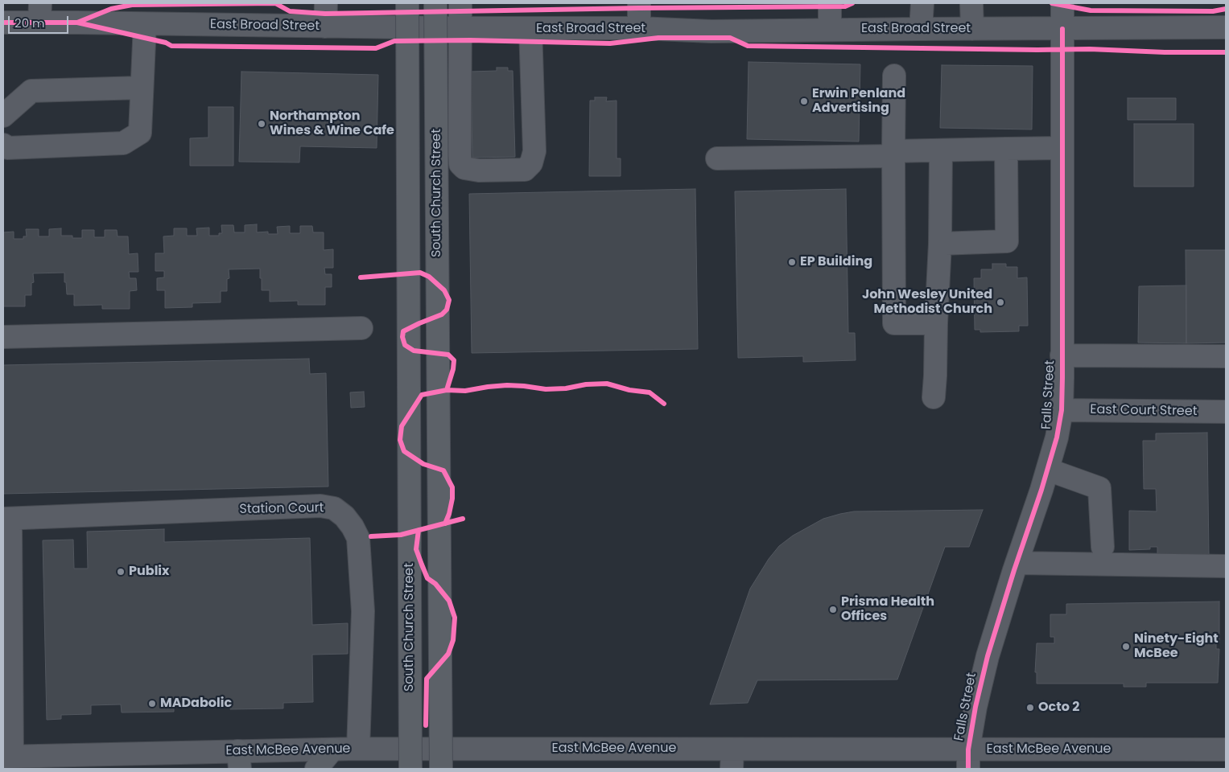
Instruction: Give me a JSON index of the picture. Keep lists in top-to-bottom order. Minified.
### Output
{"streets":{"main road":["South Church Street"],"street":["East Broad Street","Falls Street","East Court Street","Station Court","East McBee Avenue"]},"crossings":[["East Broad Street","Falls Street"],["Falls Street","East Court Street"],["Falls Street","East McBee Avenue"],["Station Court","East McBee Avenue"]],"places":["Erwin Penland Advertising","Northampton Wines & Wine Cafe","EP Building","John Wesley United Methodist Church","Publix","Prisma Health Offices","Ninety-Eight McBee","MADabolic","Octo 2"],"scale_bar":"20 m"}
